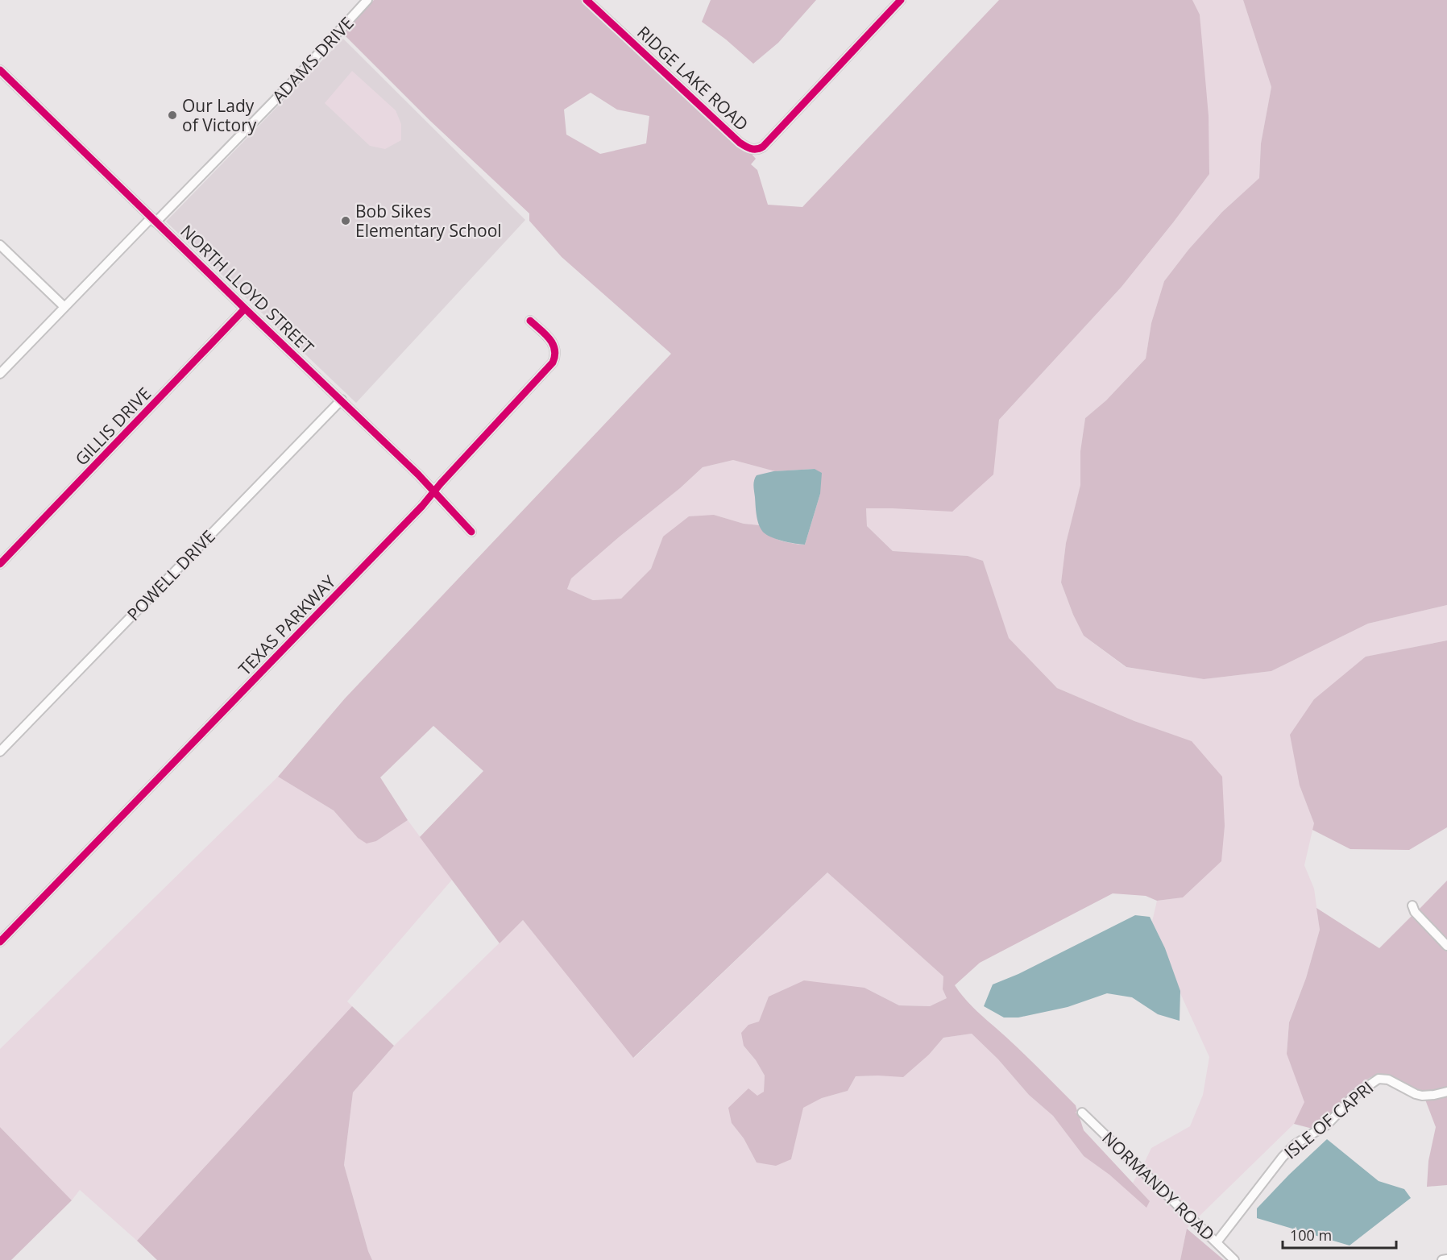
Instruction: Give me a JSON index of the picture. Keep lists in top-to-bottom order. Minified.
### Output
{"streets":{"street":["ADAMS DRIVE","RIDGE LAKE ROAD","NORTH LLOYD STREET","GILLIS DRIVE","POWELL DRIVE","TEXAS PARKWAY","ISLE OF CAPRI","NORMANDY ROAD"]},"crossings":[["ADAMS DRIVE","NORTH LLOYD STREET"],["NORTH LLOYD STREET","GILLIS DRIVE"],["NORTH LLOYD STREET","POWELL DRIVE"],["NORTH LLOYD STREET","TEXAS PARKWAY"],["ISLE OF CAPRI","NORMANDY ROAD"]],"places":["Our Lady of Victory","Bob Sikes Elementary School"],"scale_bar":"100 m"}
